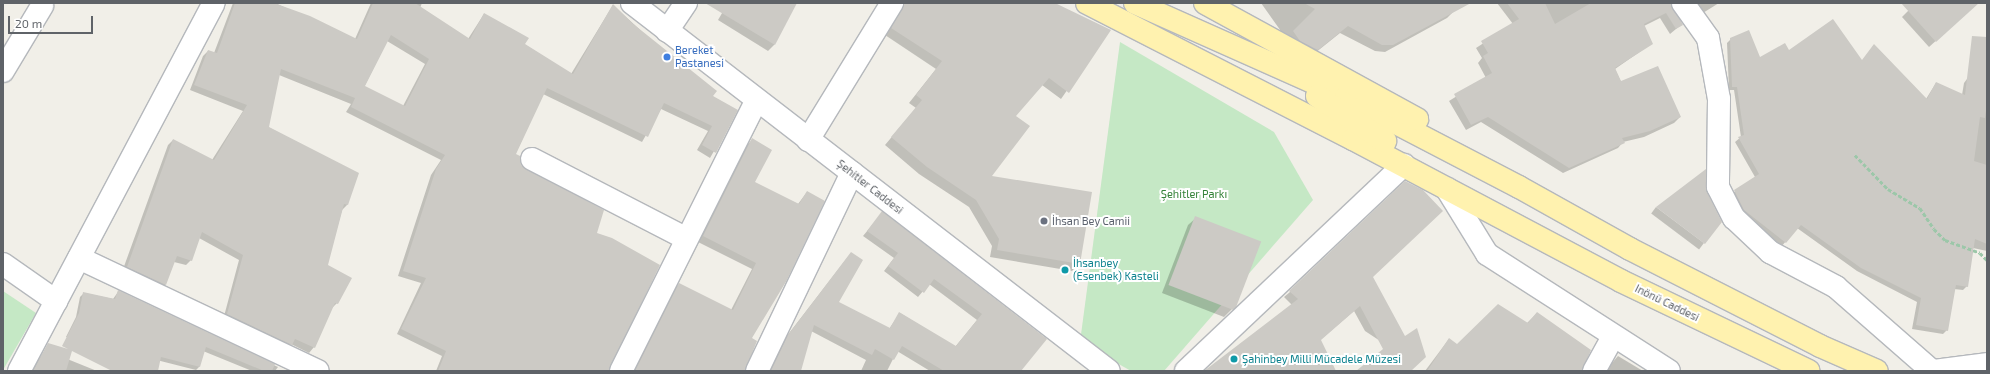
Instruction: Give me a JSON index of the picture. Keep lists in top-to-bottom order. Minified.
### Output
{"streets":{"main road":["Inönü Caddesi"],"street":["Şehitler Caddesi"]},"parks":["Şehitler Parkı"],"places":["Bereket Pastanesi","İhsan Bey Camii","İhsanbey (Esenbek) Kasteli","Şahinbey Milli Mücadele Müzesi"],"scale_bar":"20 m"}
